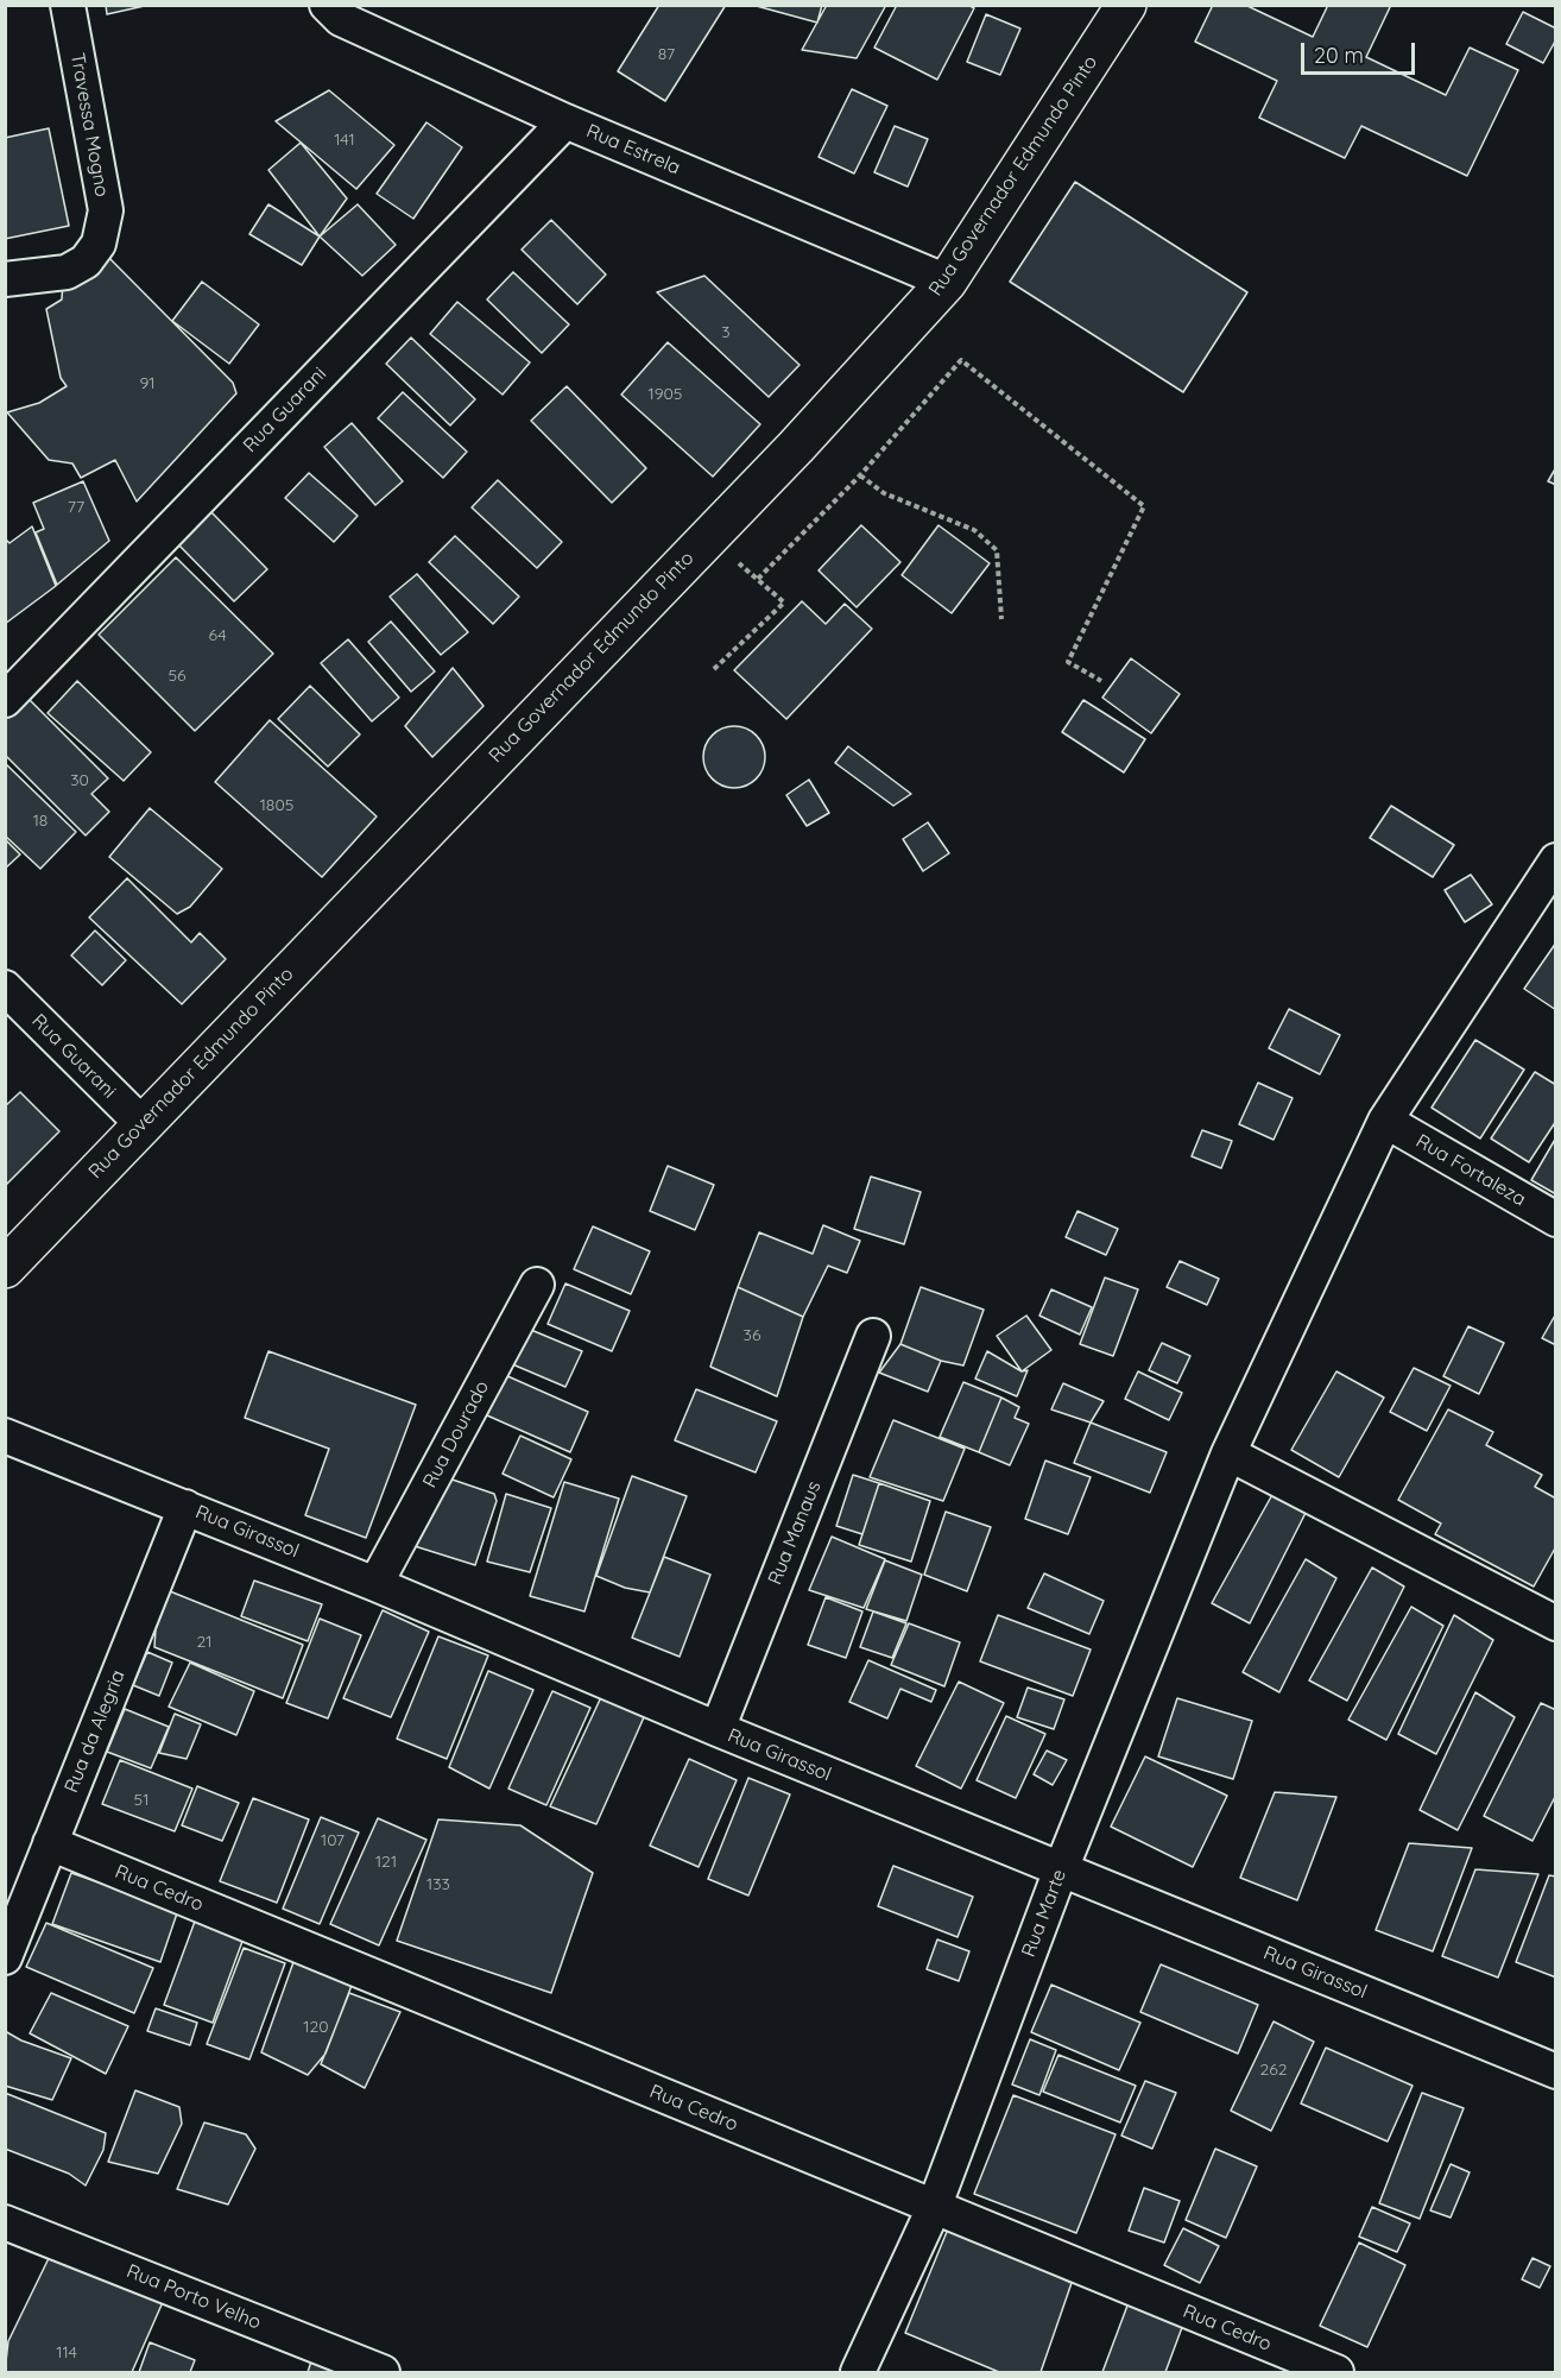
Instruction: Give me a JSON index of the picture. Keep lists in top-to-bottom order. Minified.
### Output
{"streets":{"street":["Travessa Mogno","Rua Estrela","Rua Governador Edmundo Pinto","Rua Guarani","Rua Fortaleza","Rua Dourado","Rua Girassol","Rua Manaus","Rua da Alegria","Rua Cedro","Rua Marte","Rua Porto Velho"]},"crossings":[["Rua Estrela","Rua Governador Edmundo Pinto"],["Rua Estrela","Rua Guarani"],["Rua Governador Edmundo Pinto","Rua Guarani"],["Rua Fortaleza","Rua Marte"],["Rua Dourado","Rua Girassol"],["Rua Girassol","Rua Manaus"],["Rua Girassol","Rua da Alegria"],["Rua Girassol","Rua Marte"],["Rua da Alegria","Rua Cedro"],["Rua Cedro","Rua Marte"]],"house_numbers":["87","141","3","91","1905","77","64","56","30","1805","18","36","21","51","107","121","133","120","262","114"],"scale_bar":"20 m"}
